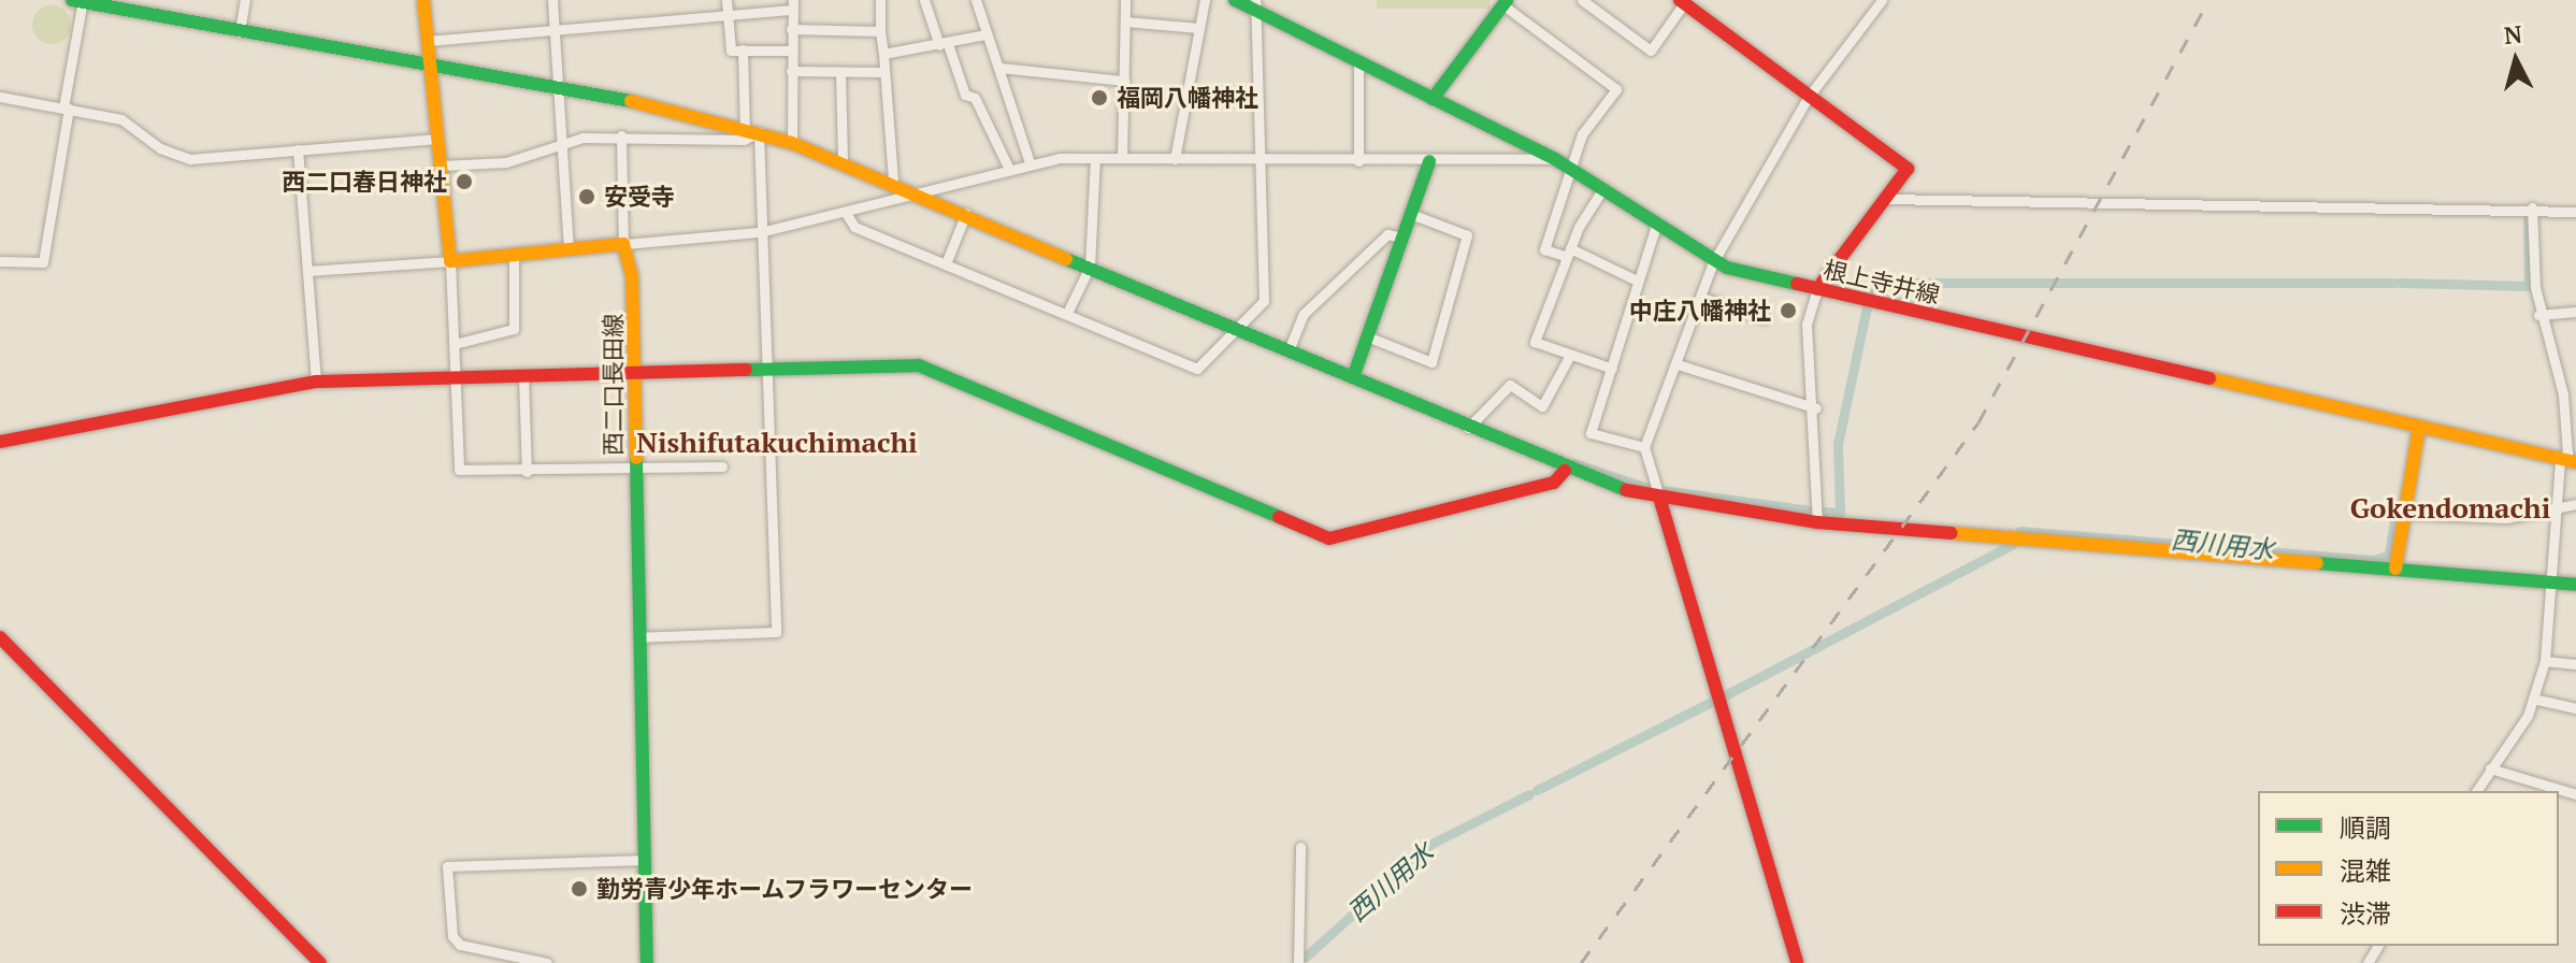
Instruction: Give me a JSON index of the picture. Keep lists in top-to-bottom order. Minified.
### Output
{"streets":{"street":["根上寺井線","西二口長田線"]},"districts":["Nishifutakuchimachi","Gokendomachi"],"water":["西川用水"],"places":["福岡八幡神社","西二口春日神社","安受寺","中庄八幡神社","勤労青少年ホームフラワーセンター"],"legend":["順調","混雑","渋滞"],"north":"top"}
